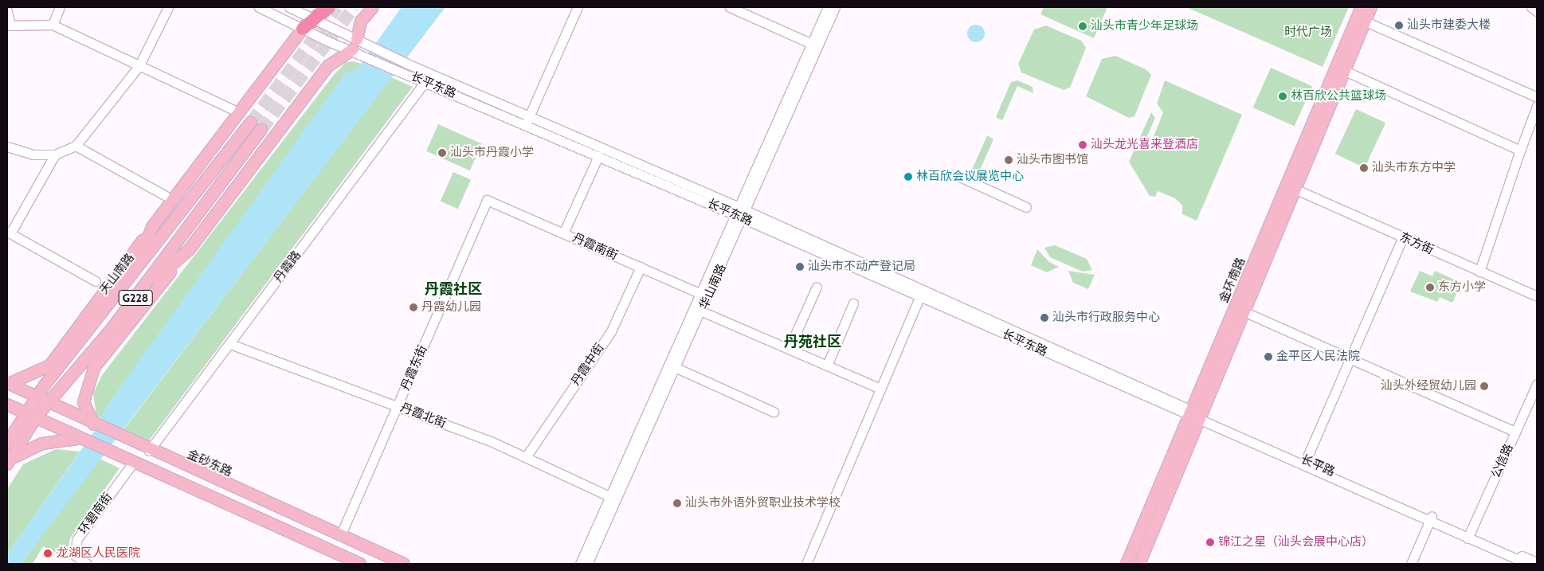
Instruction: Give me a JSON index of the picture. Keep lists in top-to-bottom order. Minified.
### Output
{"streets":{"main road":["天山南路","金环南路","G228","金砂东路"],"street":["长平东路","东方街","丹霞南街","丹霞路","华山南路","丹霞中街","丹霞东街","丹霞北街","公信路","长平路","环碧南街"]},"crossings":[["长平东路","丹霞路"],["长平东路","金环南路"],["长平东路","华山南路"],["长平东路","长平路"],["东方街","金环南路"],["丹霞南街","华山南路"],["丹霞南街","丹霞中街"],["丹霞南街","丹霞东街"],["丹霞路","丹霞北街"],["丹霞路","金砂东路"],["天山南路","金砂东路"],["金环南路","长平路"],["华山南路","丹霞北街"],["G228","金砂东路"],["丹霞中街","丹霞北街"],["丹霞东街","丹霞北街"],["丹霞东街","金砂东路"],["公信路","长平路"]],"districts":["丹霞社区","丹苑社区"],"parks":["时代广场"],"places":["汕头市建委大楼","汕头市青少年足球场","林百欣公共篮球场","汕头龙光喜来登酒店","汕头市丹霞小学","汕头市图书馆","汕头市东方中学","林百欣会议展览中心","汕头市不动产登记局","东方小学","丹霞幼儿园","汕头市行政服务中心","金平区人民法院","汕头外经贸幼儿园","汕头市外语外贸职业技术学校","锦江之星（汕头会展中心店）","龙湖区人民医院"]}
